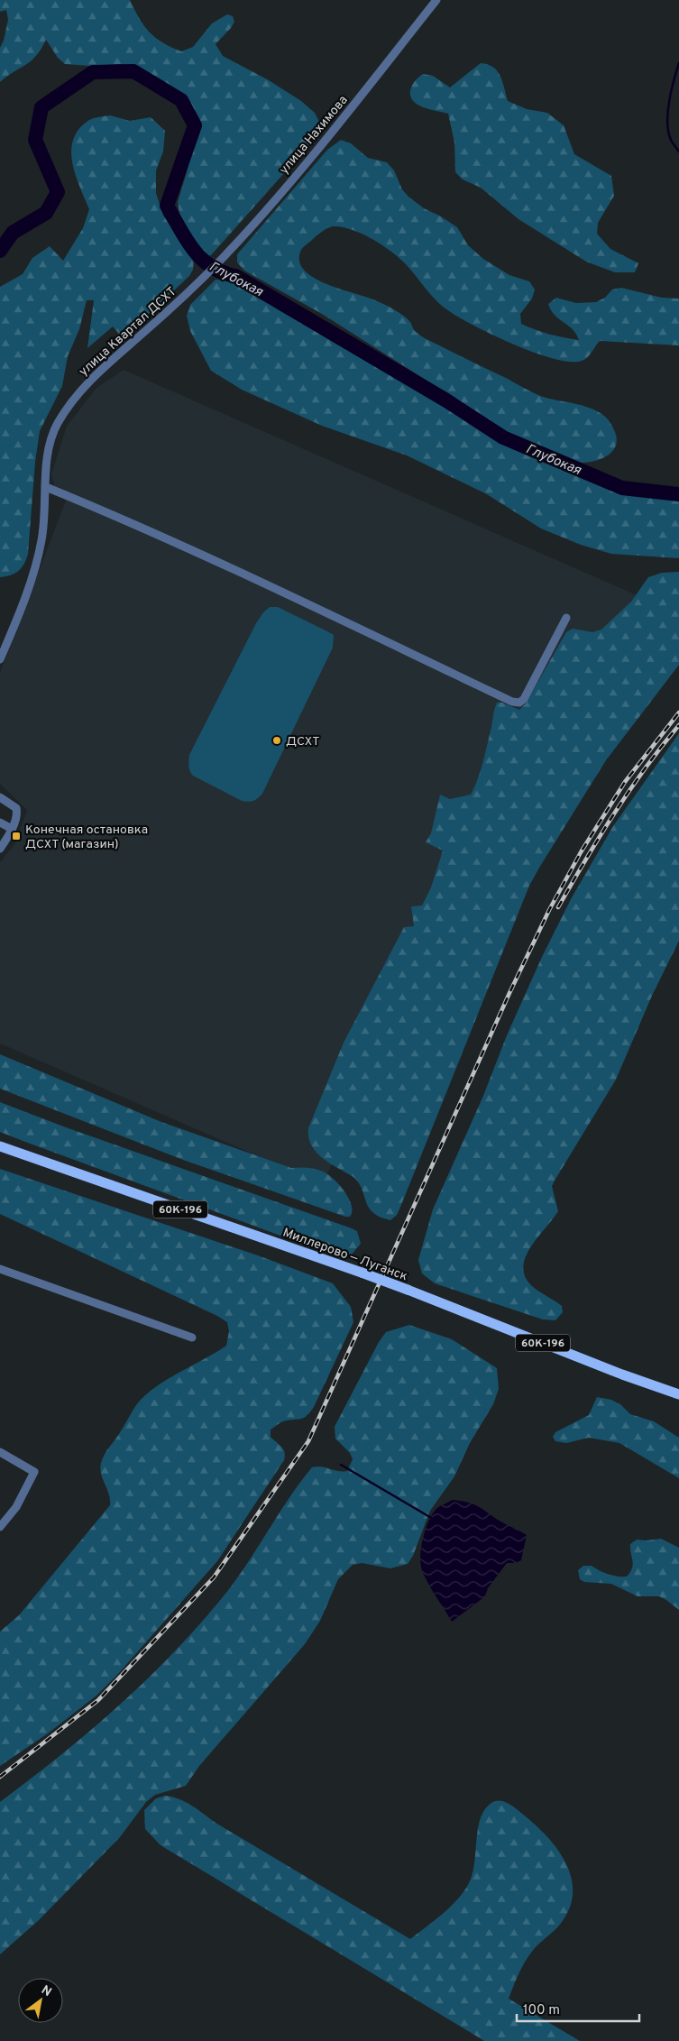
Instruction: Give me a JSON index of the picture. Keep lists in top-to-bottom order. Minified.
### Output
{"streets":{"main road":["60К-196","Миллерово — Луганск"],"street":["улица Нахимова","улица Квартал ДСХТ"]},"crossings":[["улица Нахимова","улица Квартал ДСХТ"]],"water":["Глубокая"],"places":{"other":["ДСХТ"],"transit":["Конечная остановка ДСХТ (магазин)"]},"scale_bar":"100 m","north":"top right"}
